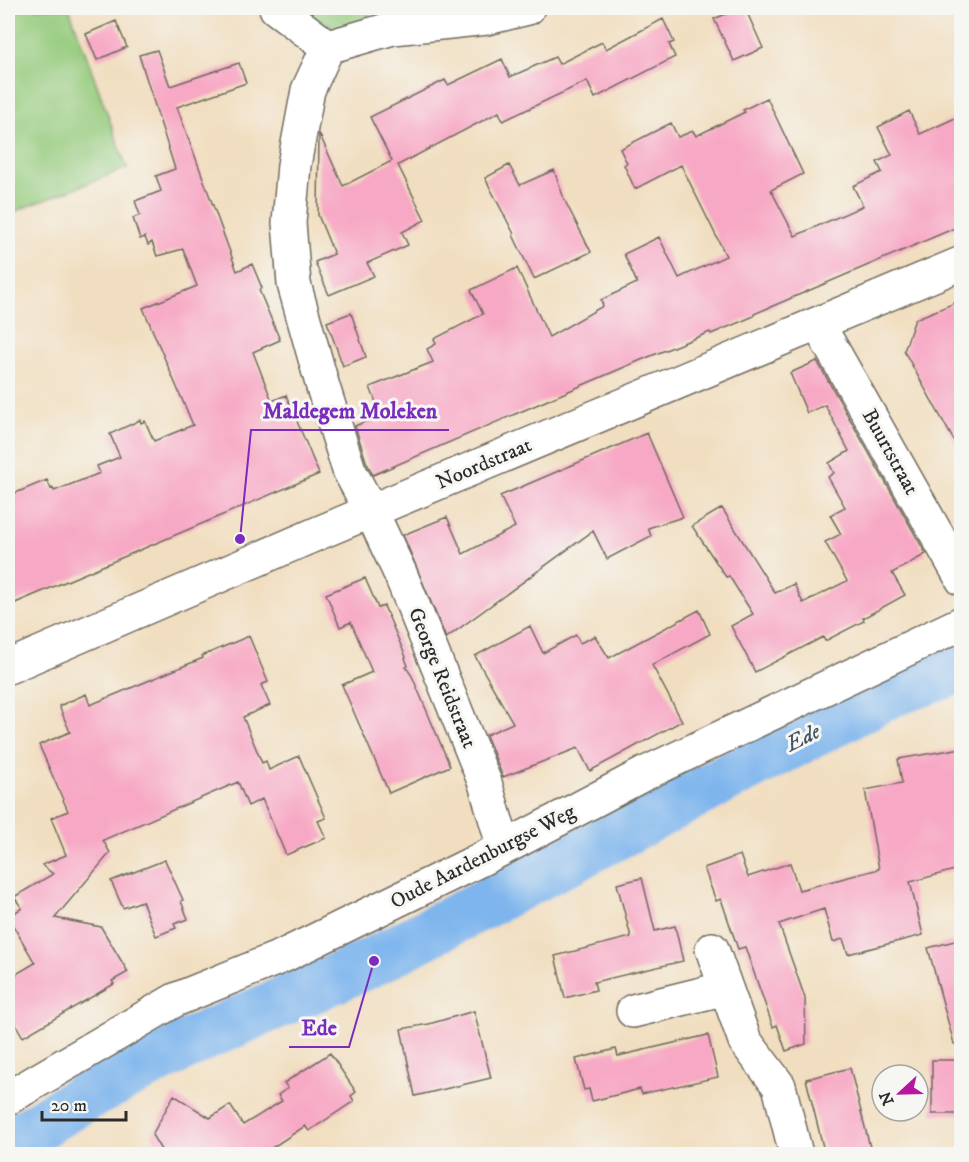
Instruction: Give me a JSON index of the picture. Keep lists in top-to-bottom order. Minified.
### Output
{"streets":{"street":["Buurtstraat","Noordstraat","George Reidstraat","Oude Aardenburgse Weg"]},"crossings":[["Buurtstraat","Noordstraat"],["Noordstraat","George Reidstraat"],["George Reidstraat","Oude Aardenburgse Weg"]],"water":["Ede"],"places":["Maldegem Moleken","Ede"],"scale_bar":"20 m","north":"left"}
